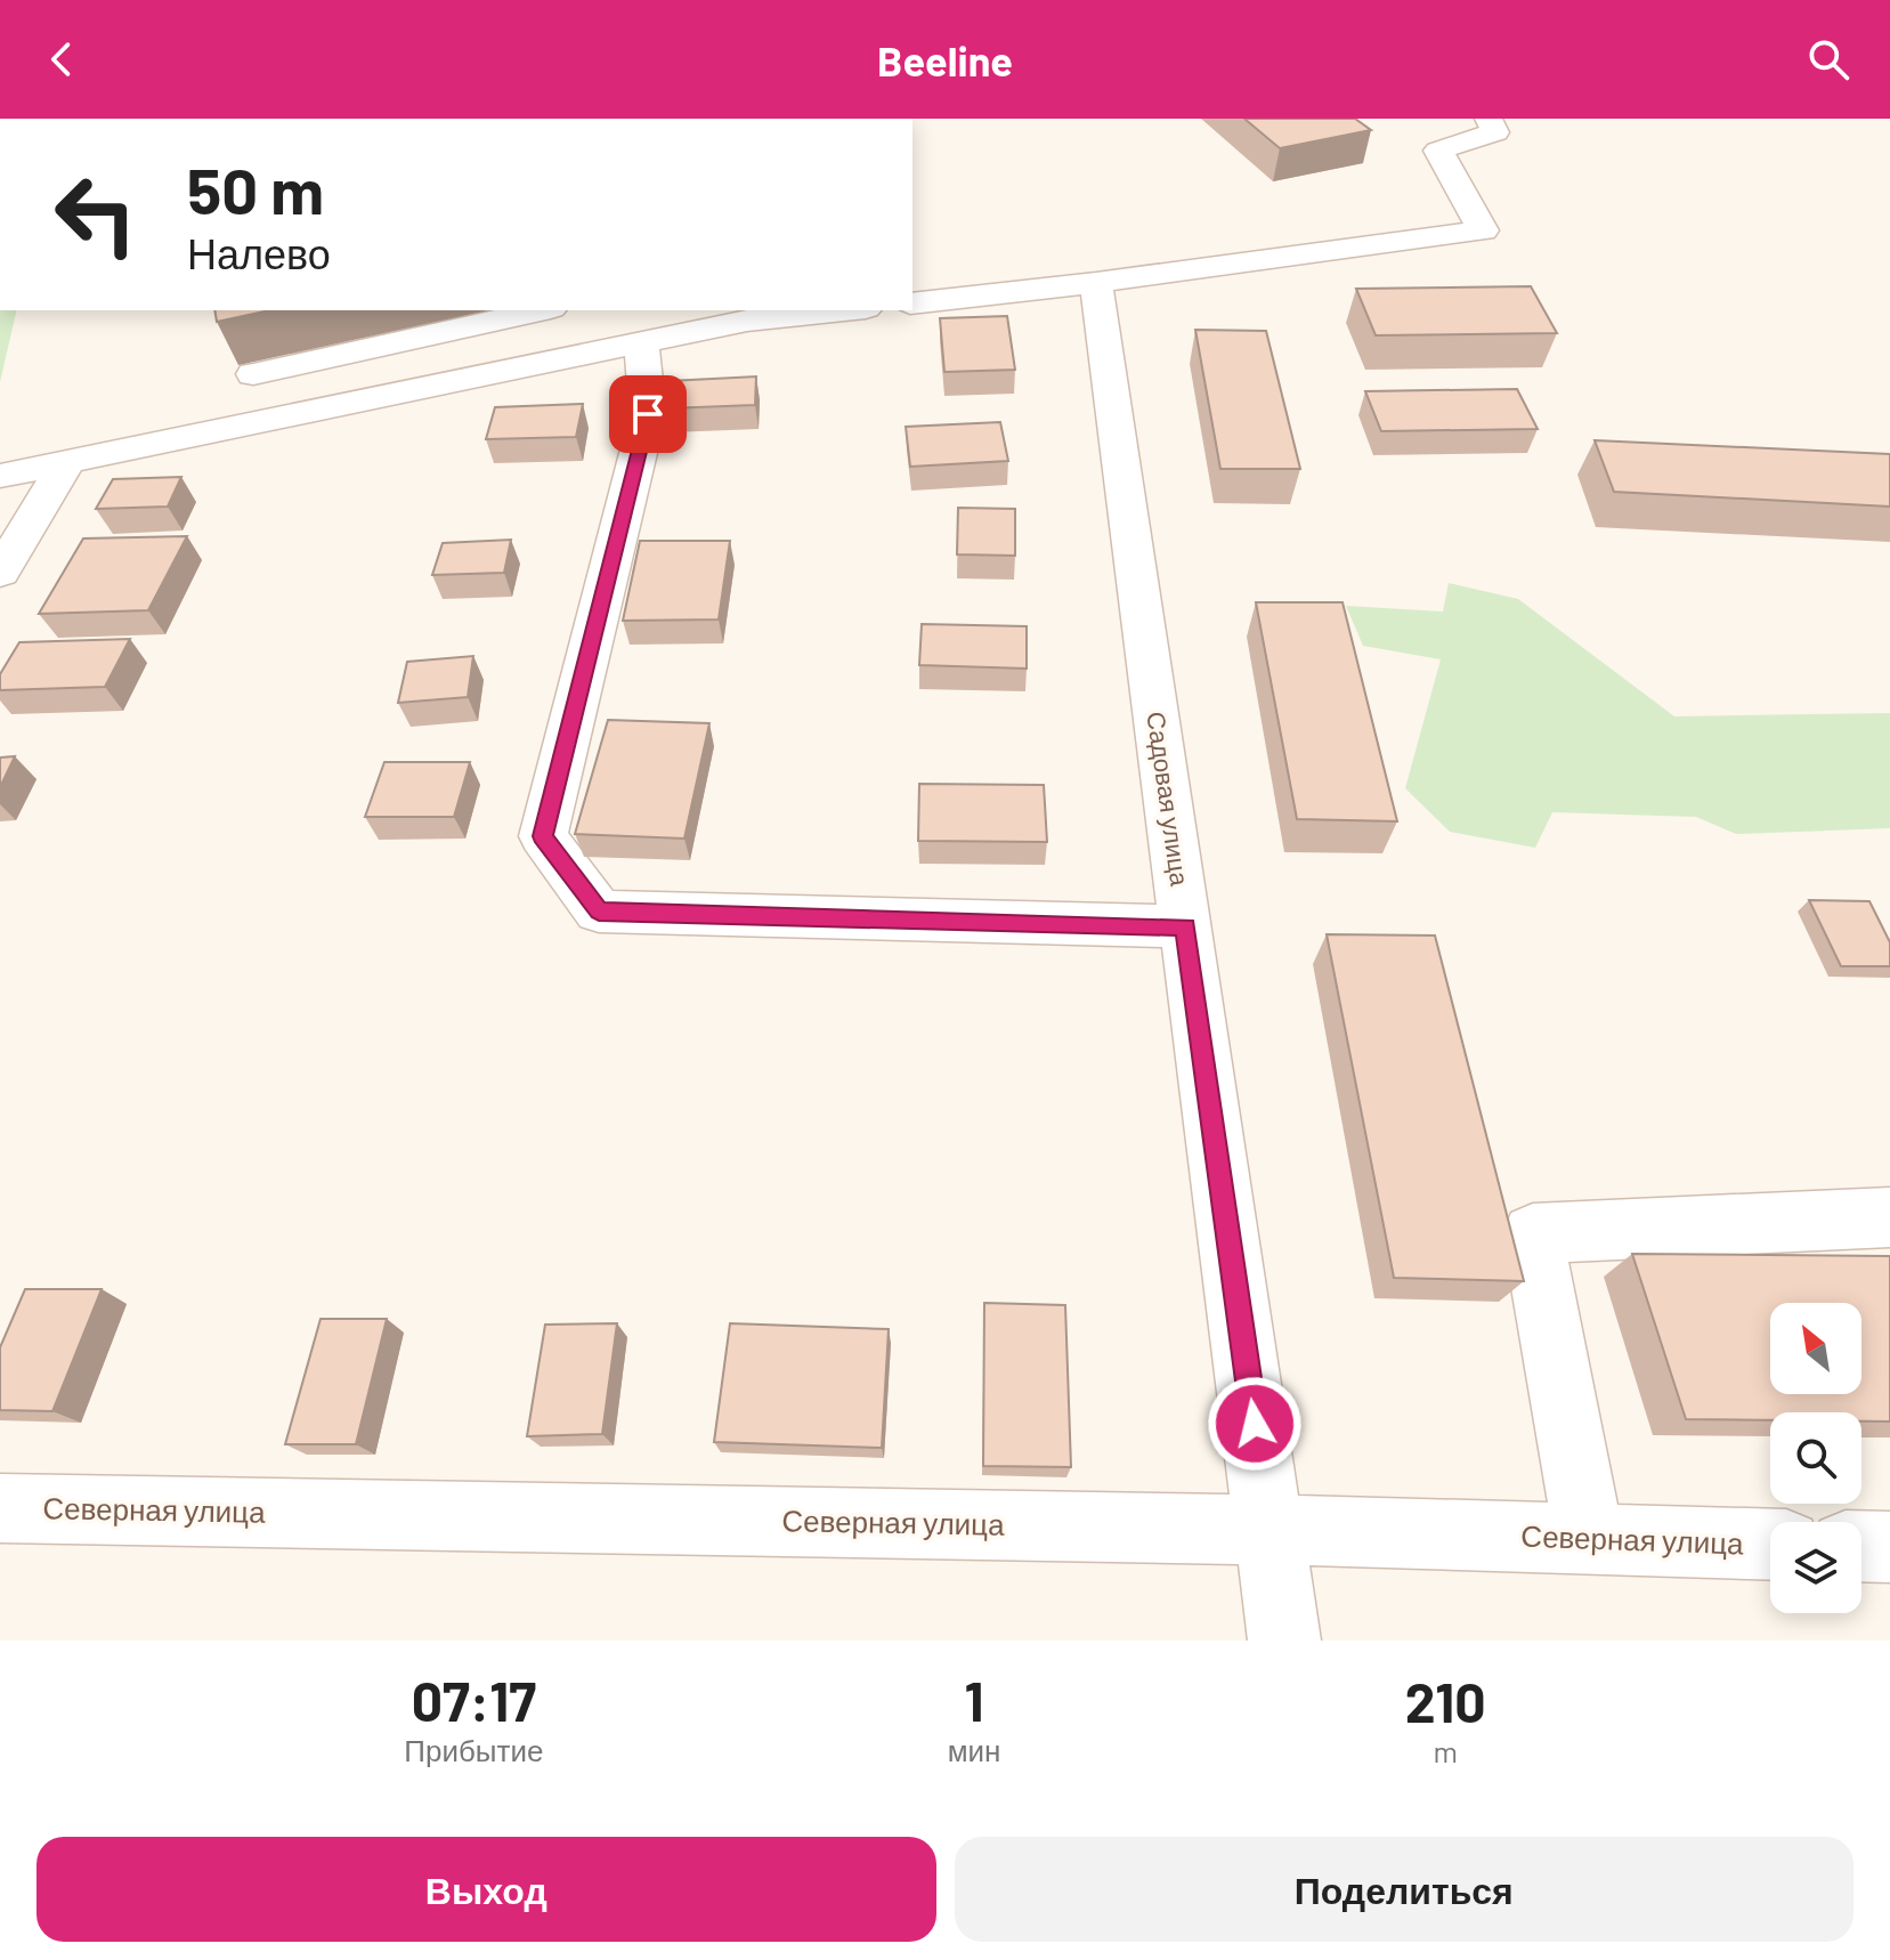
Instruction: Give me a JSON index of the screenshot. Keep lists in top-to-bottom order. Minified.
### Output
{"streets":{"street":["Садовая улица","Северная улица"]},"crossings":[["Садовая улица","Северная улица"]],"north":"top left","page":{"header":"Beeline","turn":["50 m","Налево"],"eta":["07:17","Прибытие","1","мин","210","m"],"buttons":["Выход","Поделиться"]}}
